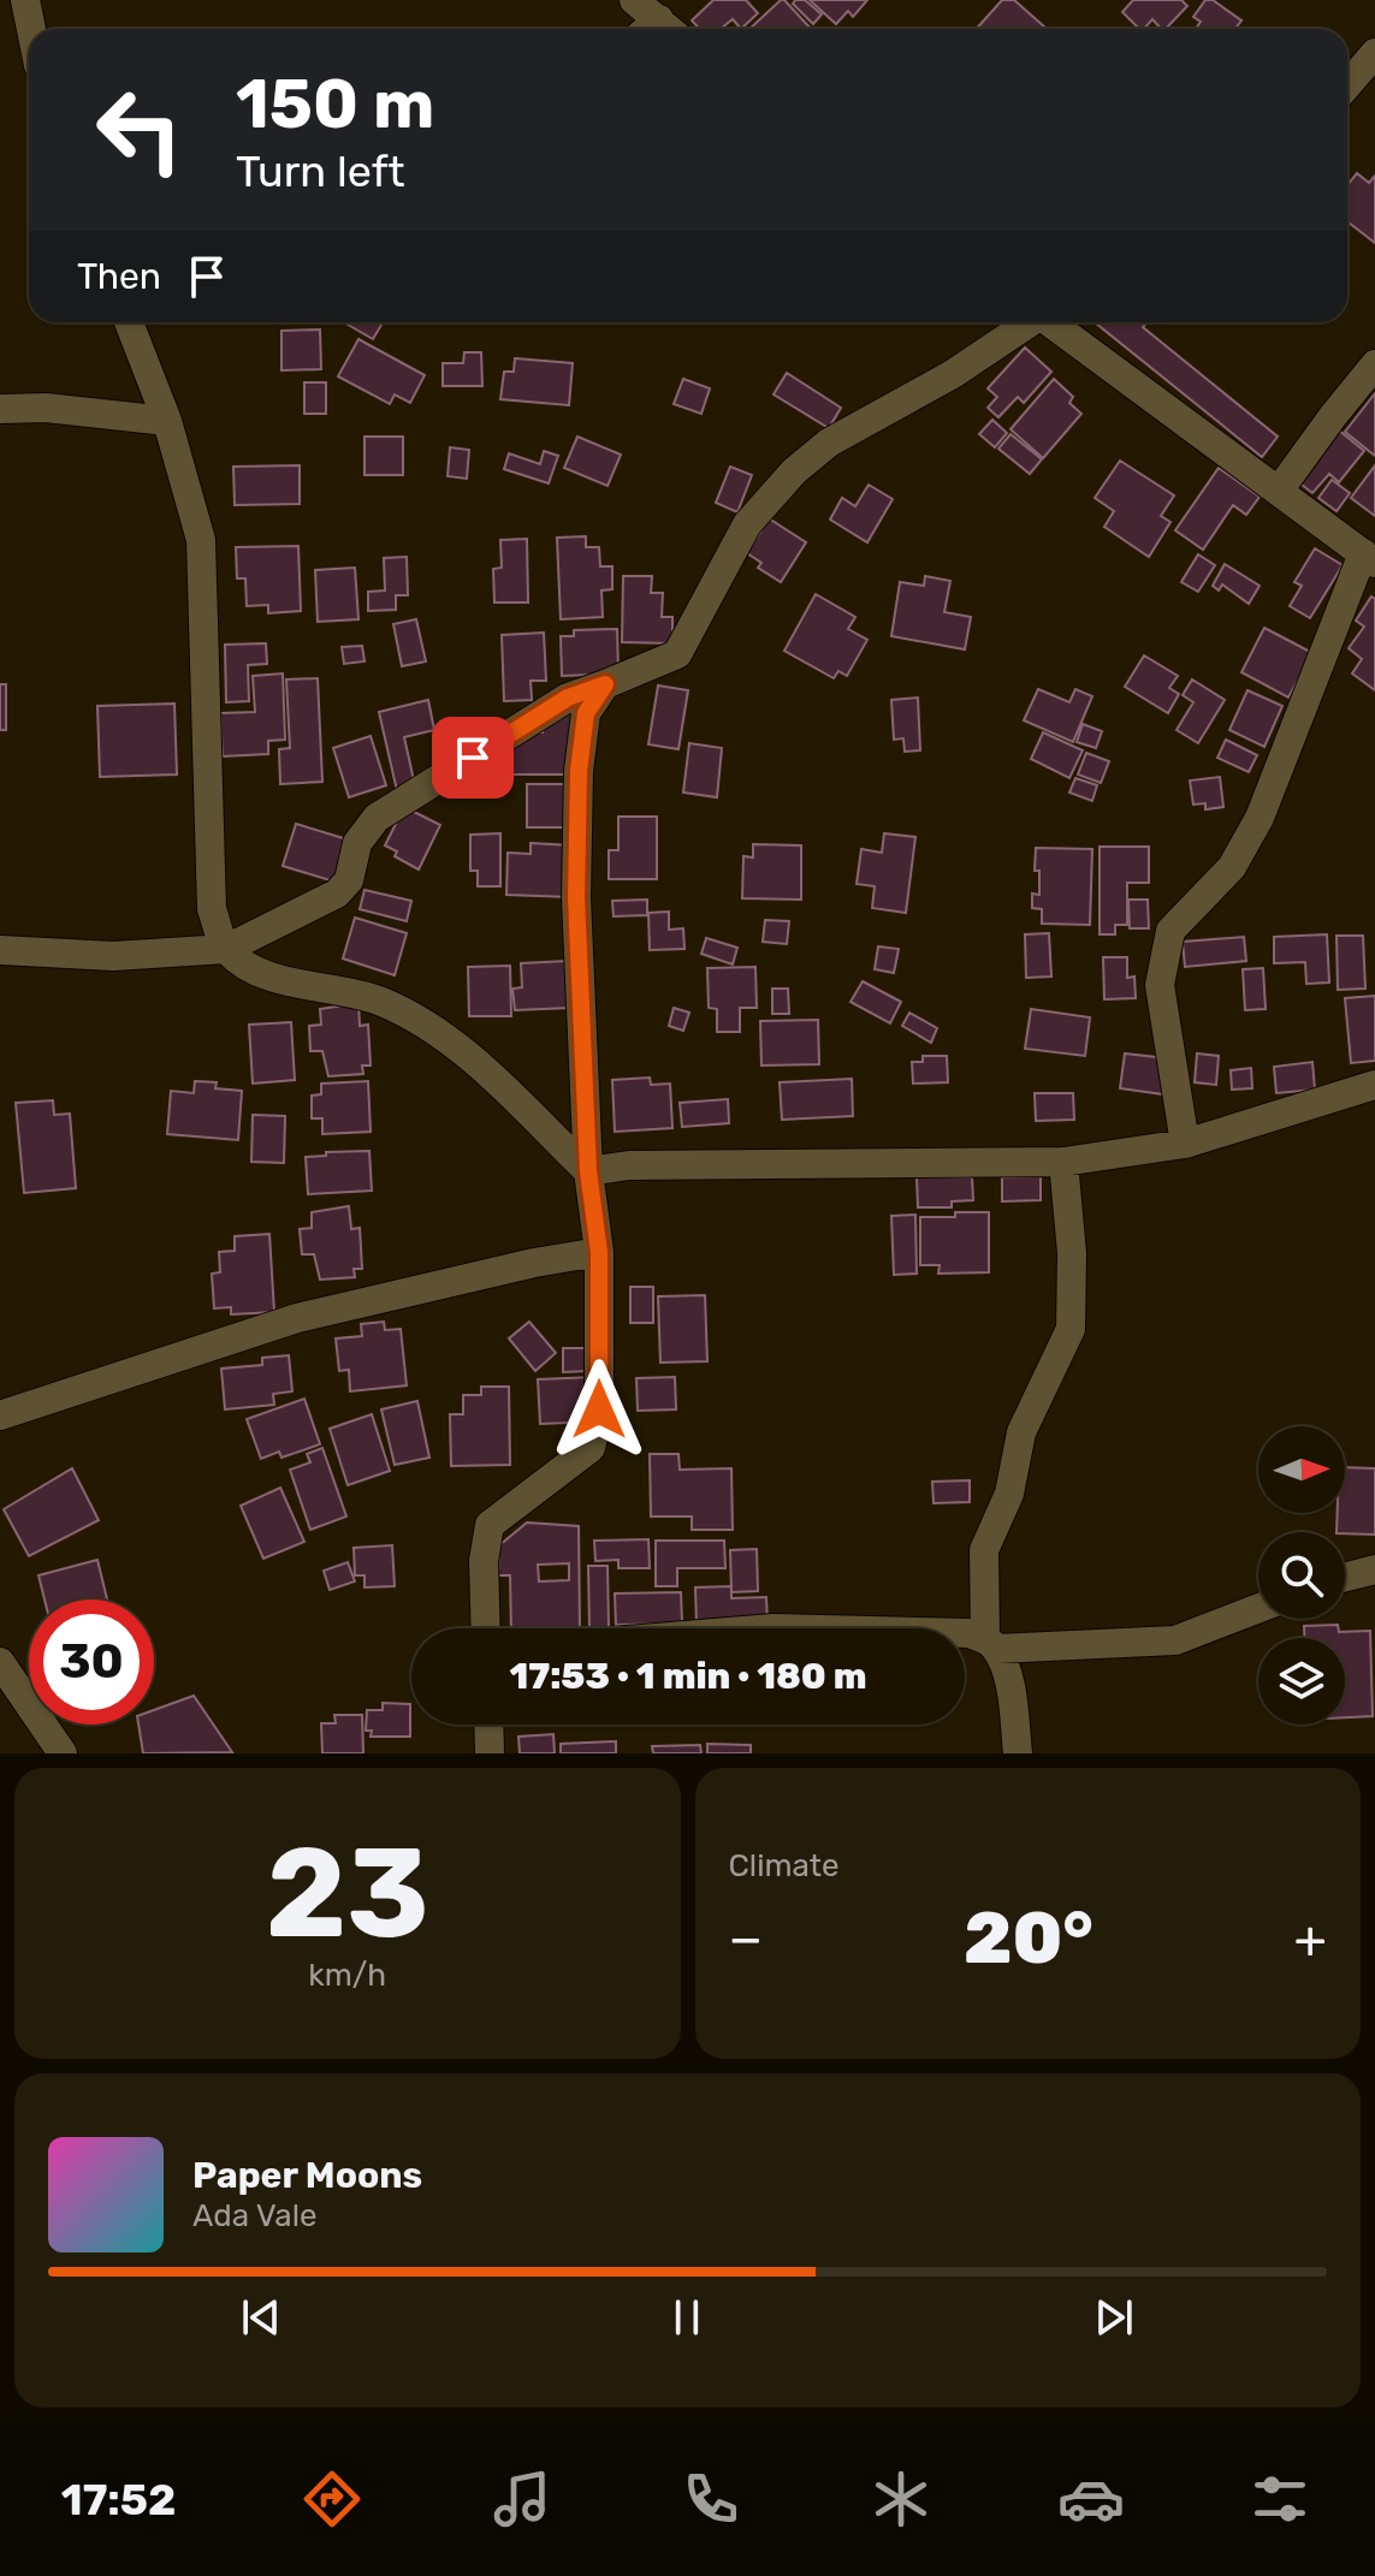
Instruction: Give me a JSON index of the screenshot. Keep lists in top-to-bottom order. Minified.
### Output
{"north":"right","page":{"turn":["150 m","Turn left"],"then":"Then","limit":"30","trip":"17:53 · 1 min · 180 m","tile":[["23","km/h"],"Climate"],"heat":["−","20°","+"],"song":["Paper Moons","Ada Vale"],"tabs":"17:52"}}
